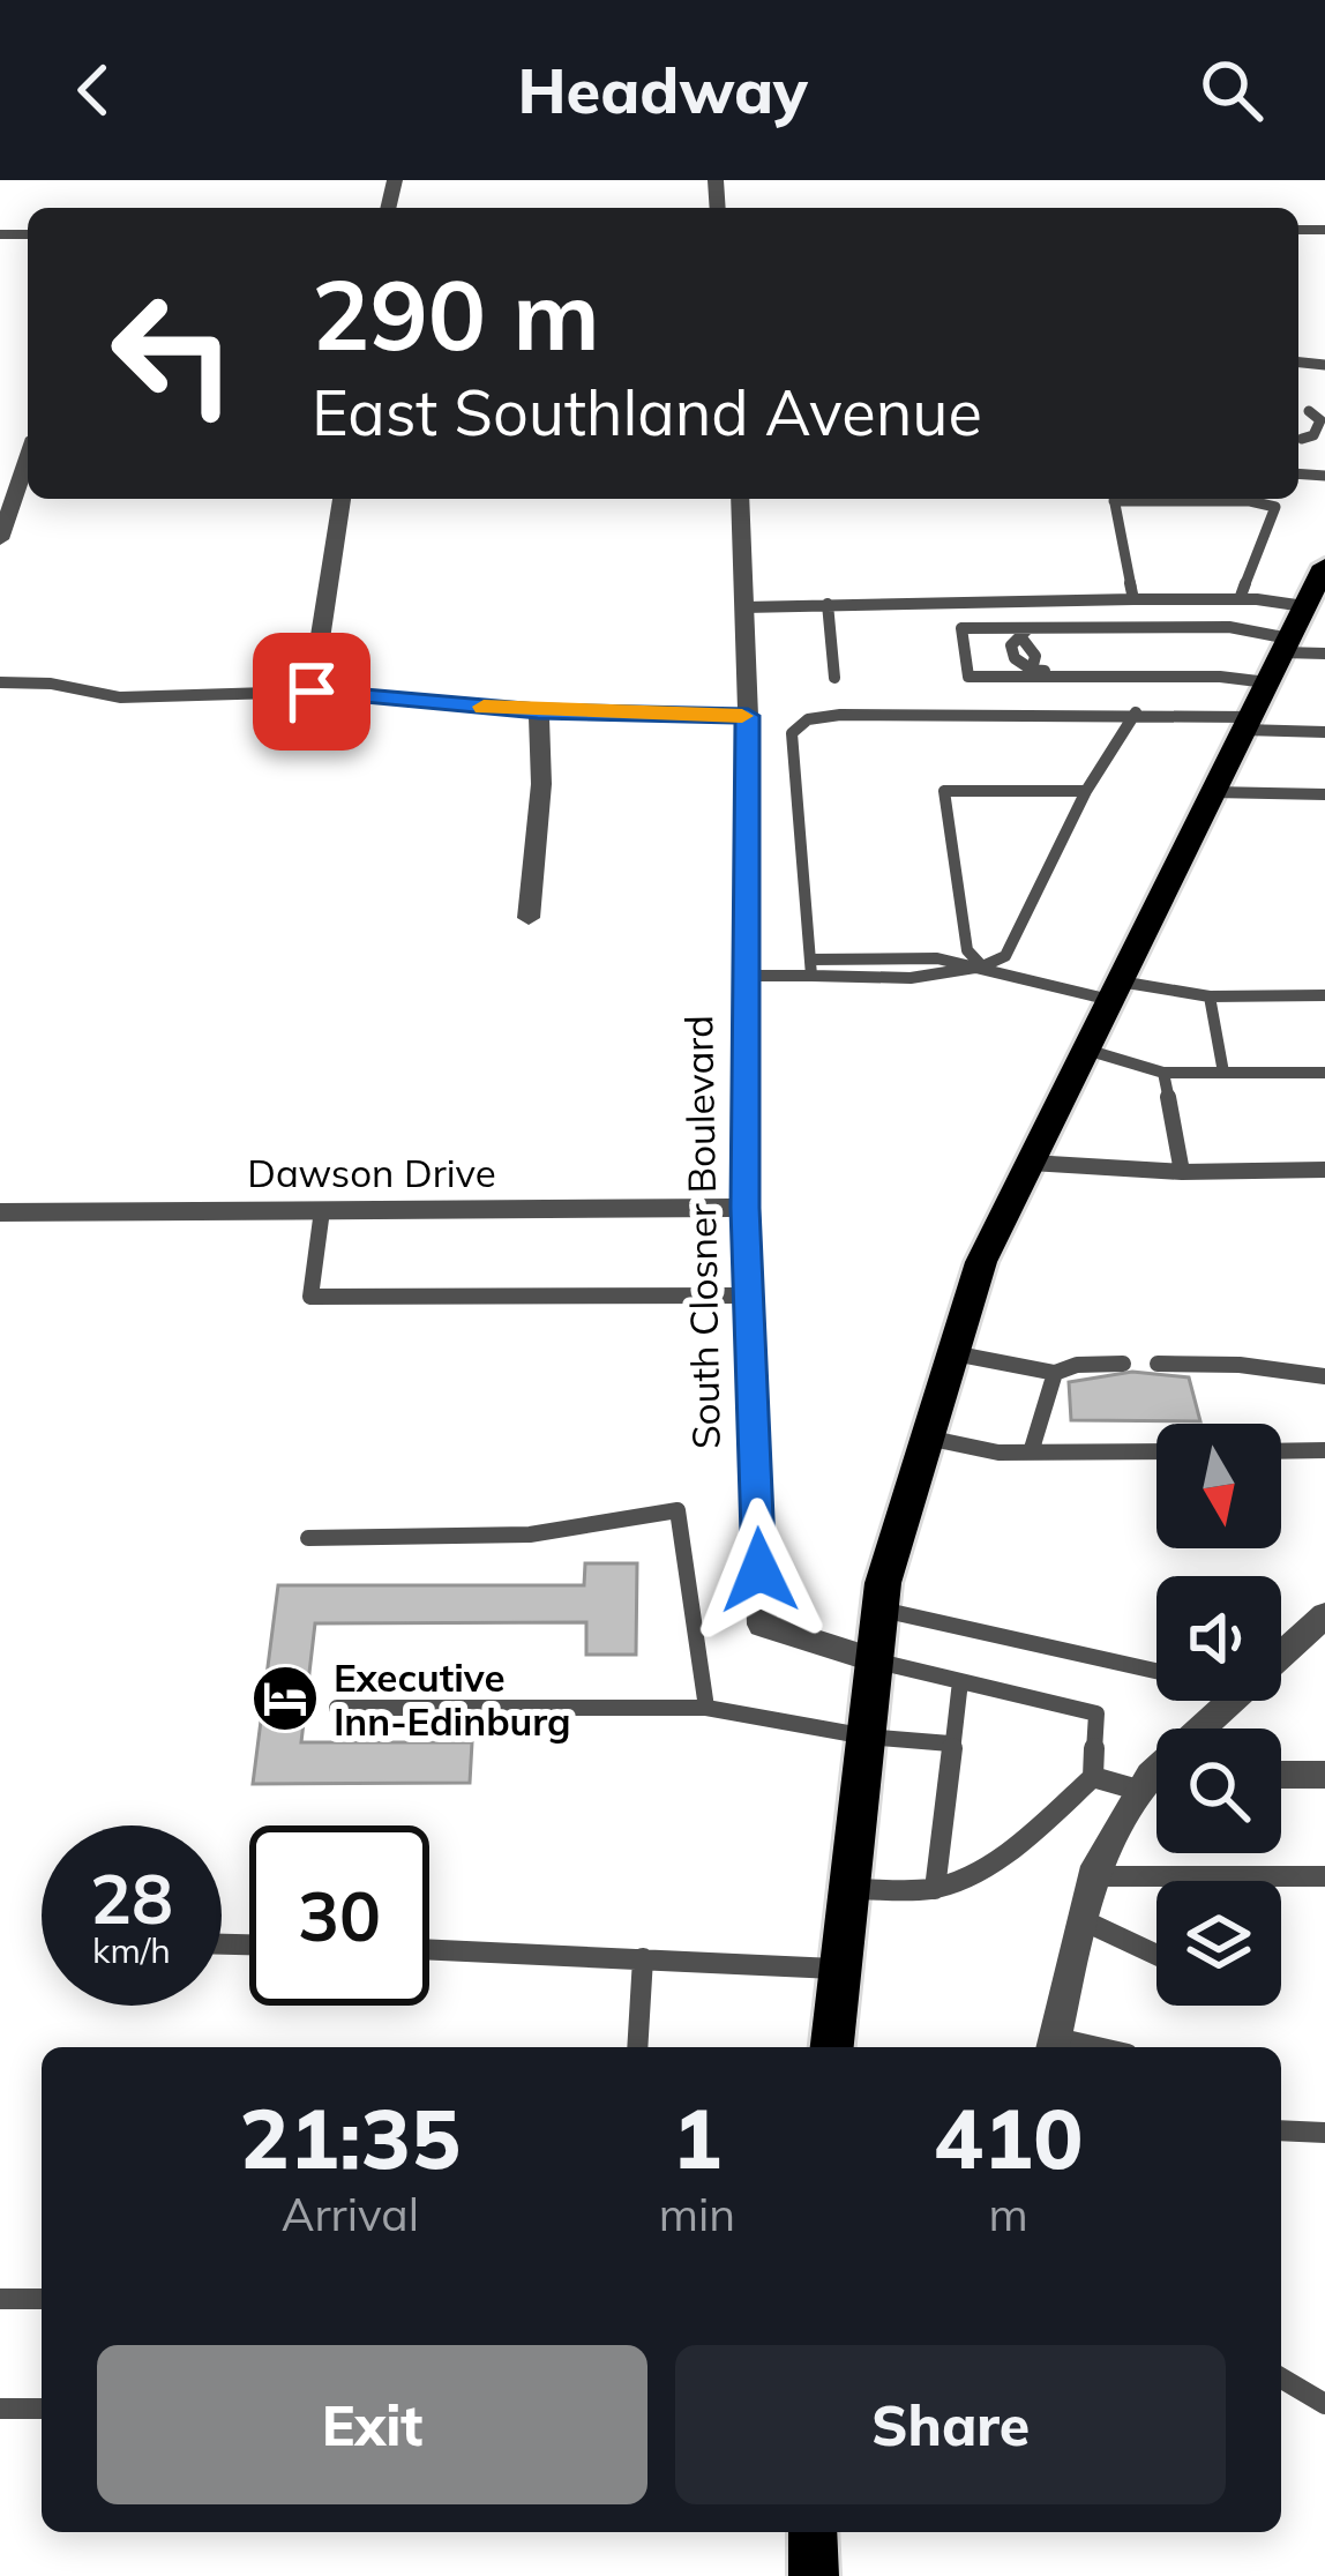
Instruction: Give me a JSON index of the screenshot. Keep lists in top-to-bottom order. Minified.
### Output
{"streets":{"street":["Dawson Drive","South Closner Boulevard"]},"crossings":[["Dawson Drive","South Closner Boulevard"]],"places":{"hotel":["Executive Inn-Edinburg"]},"north":"bottom","page":{"header":"Headway","turn":["290 m","East Southland Avenue"],"speed":"28 km/h","limit":"30","eta":["21:35","Arrival","1","min","410","m"],"buttons":["Exit","Share"]}}
